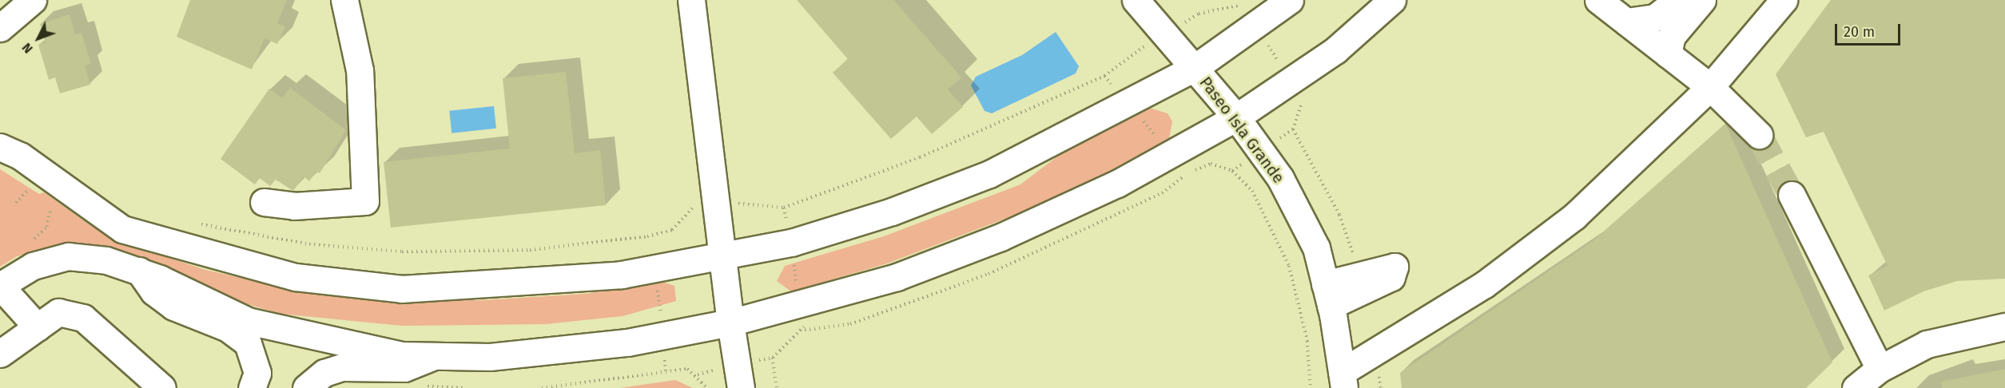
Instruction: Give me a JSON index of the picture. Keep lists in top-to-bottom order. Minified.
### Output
{"streets":{"main road":["Paseo Isla Grande"]},"scale_bar":"20 m","north":"bottom left"}
